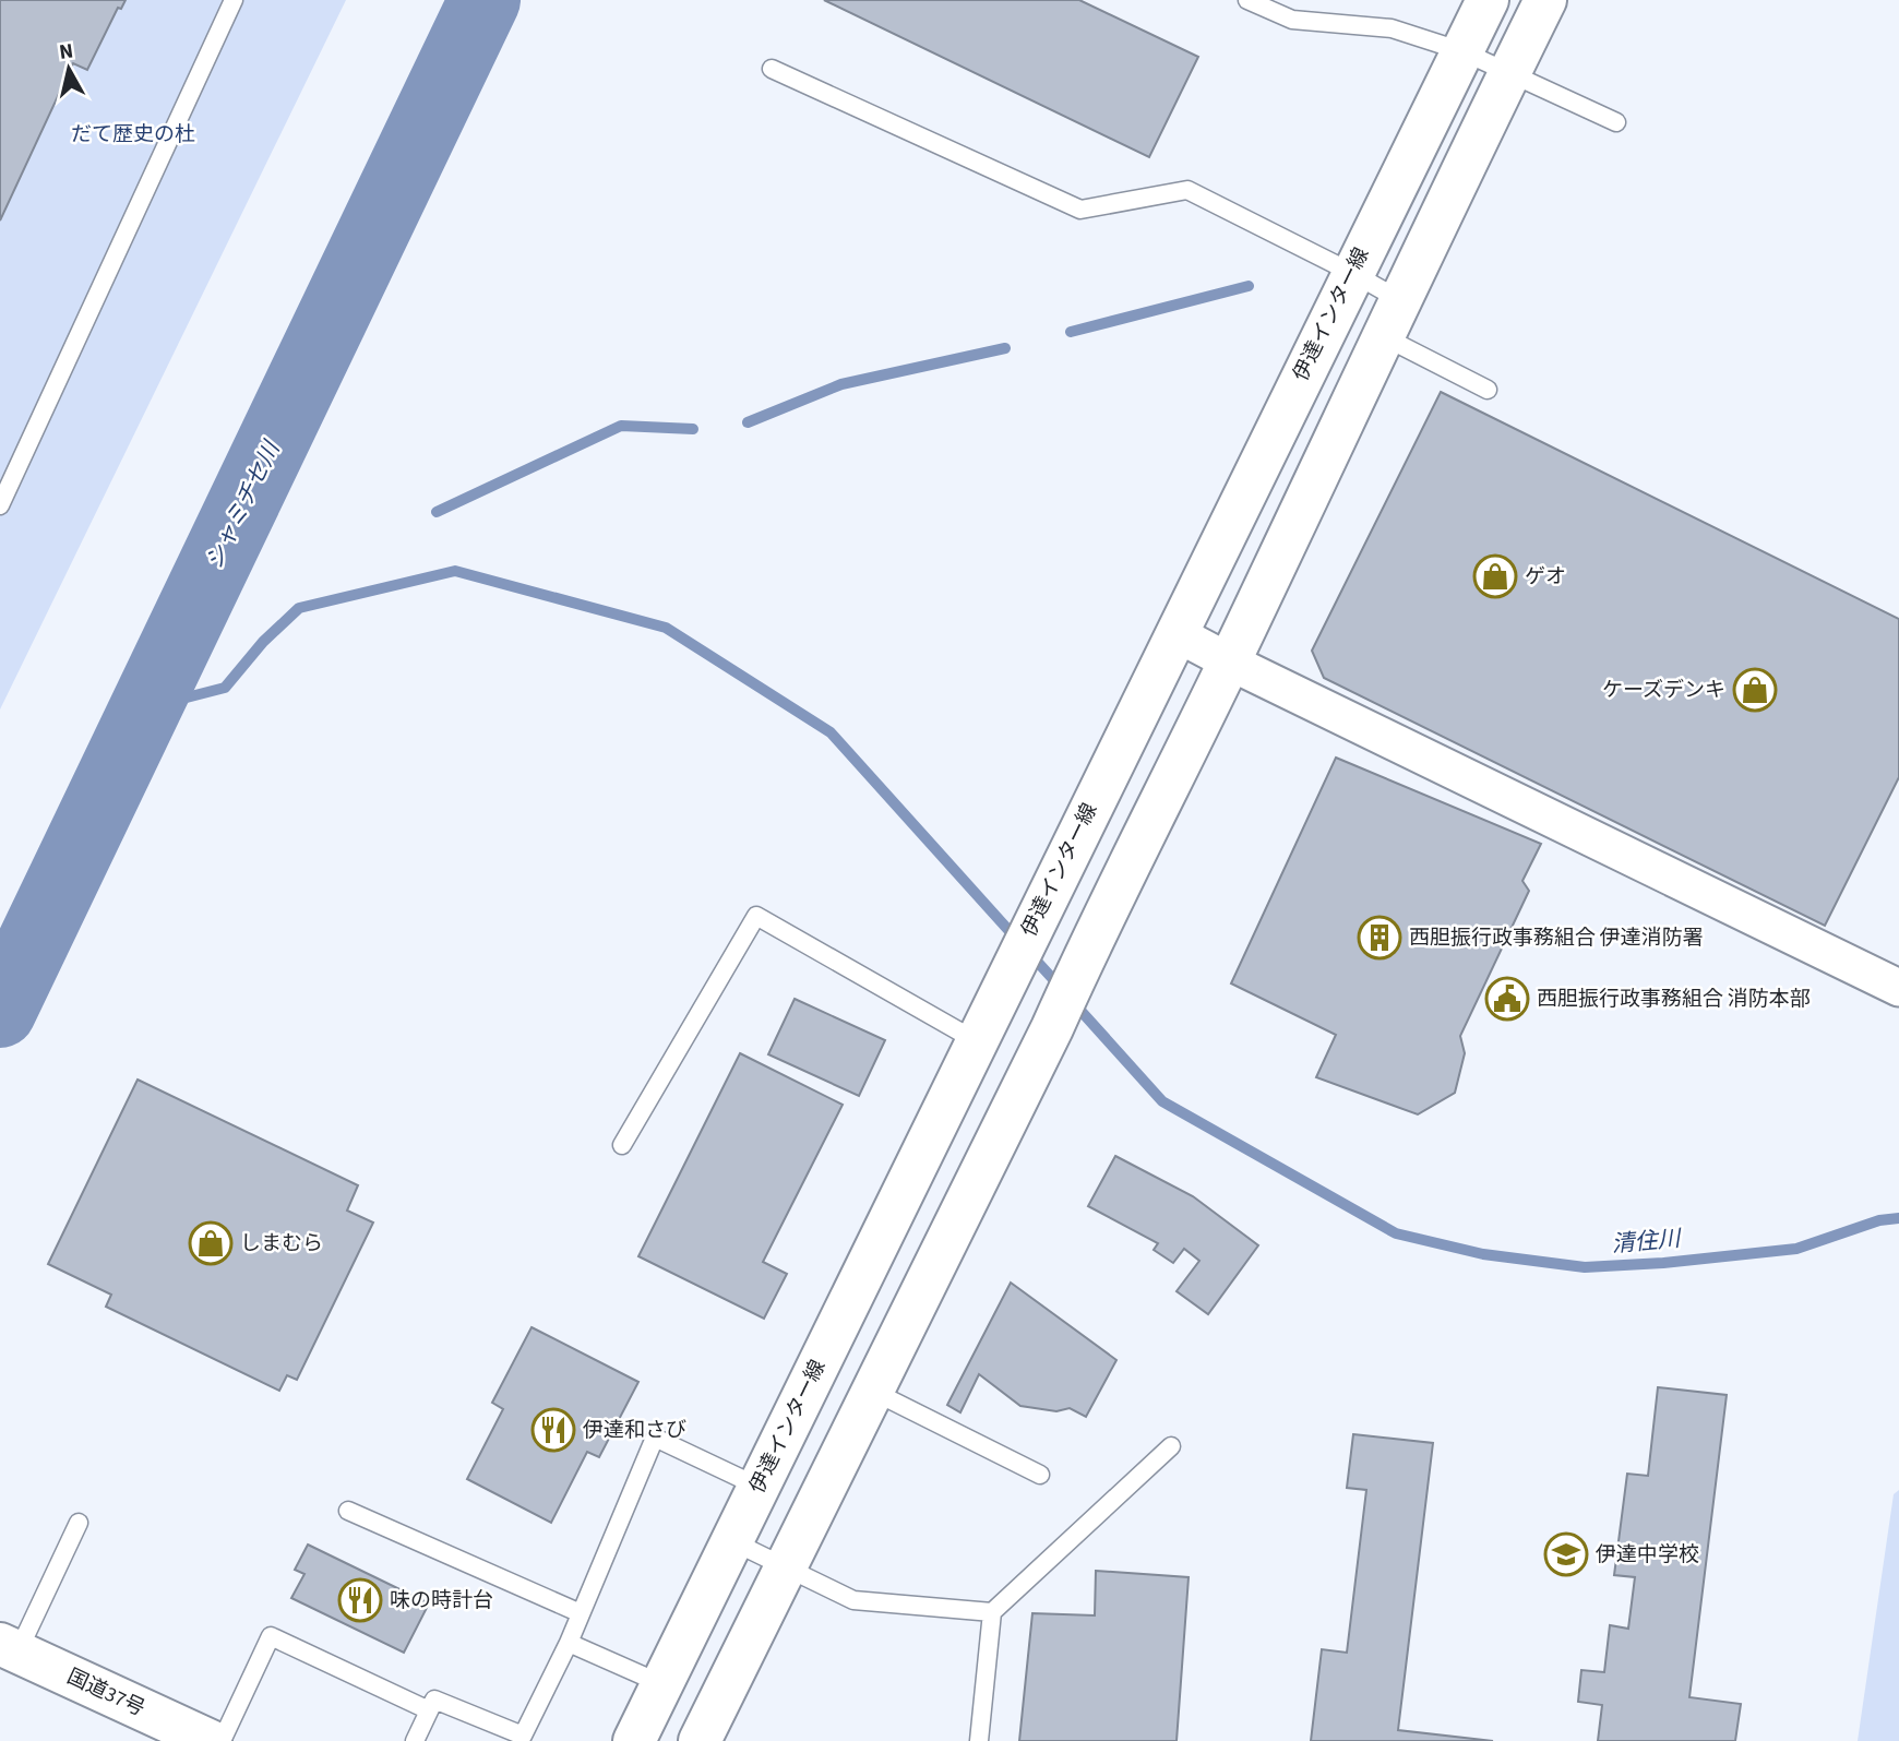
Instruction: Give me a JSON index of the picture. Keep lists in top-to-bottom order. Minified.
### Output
{"streets":{"main road":["伊達インター線","国道37号"]},"water":["シャミチセ川","清住川"],"parks":["だて歴史の杜"],"places":{"shop":["ゲオ","ケーズデンキ","しまむら"],"building":["西胆振行政事務組合 伊達消防署"],"public building":["西胆振行政事務組合 消防本部"],"restaurant":["伊達和さび","味の時計台"],"school or university":["伊達中学校"]},"north":"top"}
